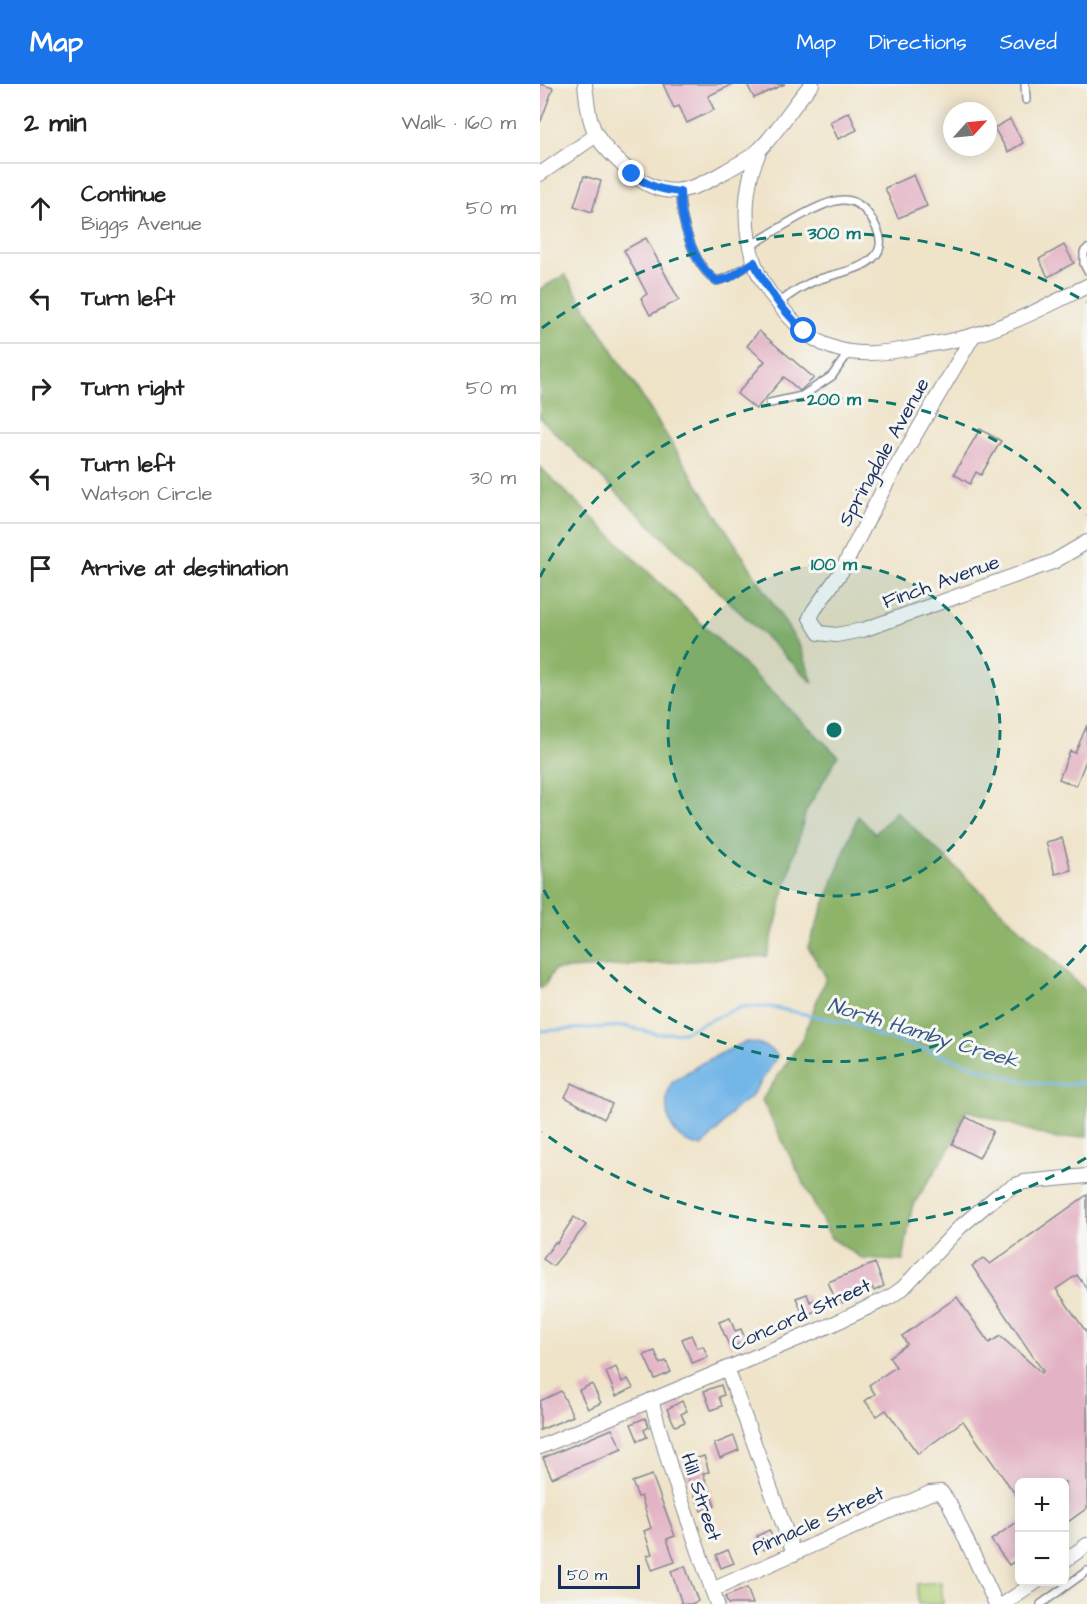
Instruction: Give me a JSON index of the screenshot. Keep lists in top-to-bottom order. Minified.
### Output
{"streets":{"street":["Springdale Avenue","Finch Avenue","Concord Street","Hill Street","Pinnacle Street"]},"crossings":[["Springdale Avenue","Finch Avenue"],["Concord Street","Hill Street"],["Hill Street","Pinnacle Street"]],"water":["North Hamby Creek"],"scale_bar":"50 m","north":"top right","page":{"header":"Map","nav":["Map","Directions","Saved"],"heading":["2 min","Walk · 160 m"],"list":[["Continue","Biggs Avenue","50 m"],["Turn left","30 m"],["Turn right","50 m"],["Turn left","Watson Circle","30 m"],"Arrive at destination"],"map_buttons":["+","−"],"scale":"50 m"},"rings":["300 m","200 m","100 m"]}
